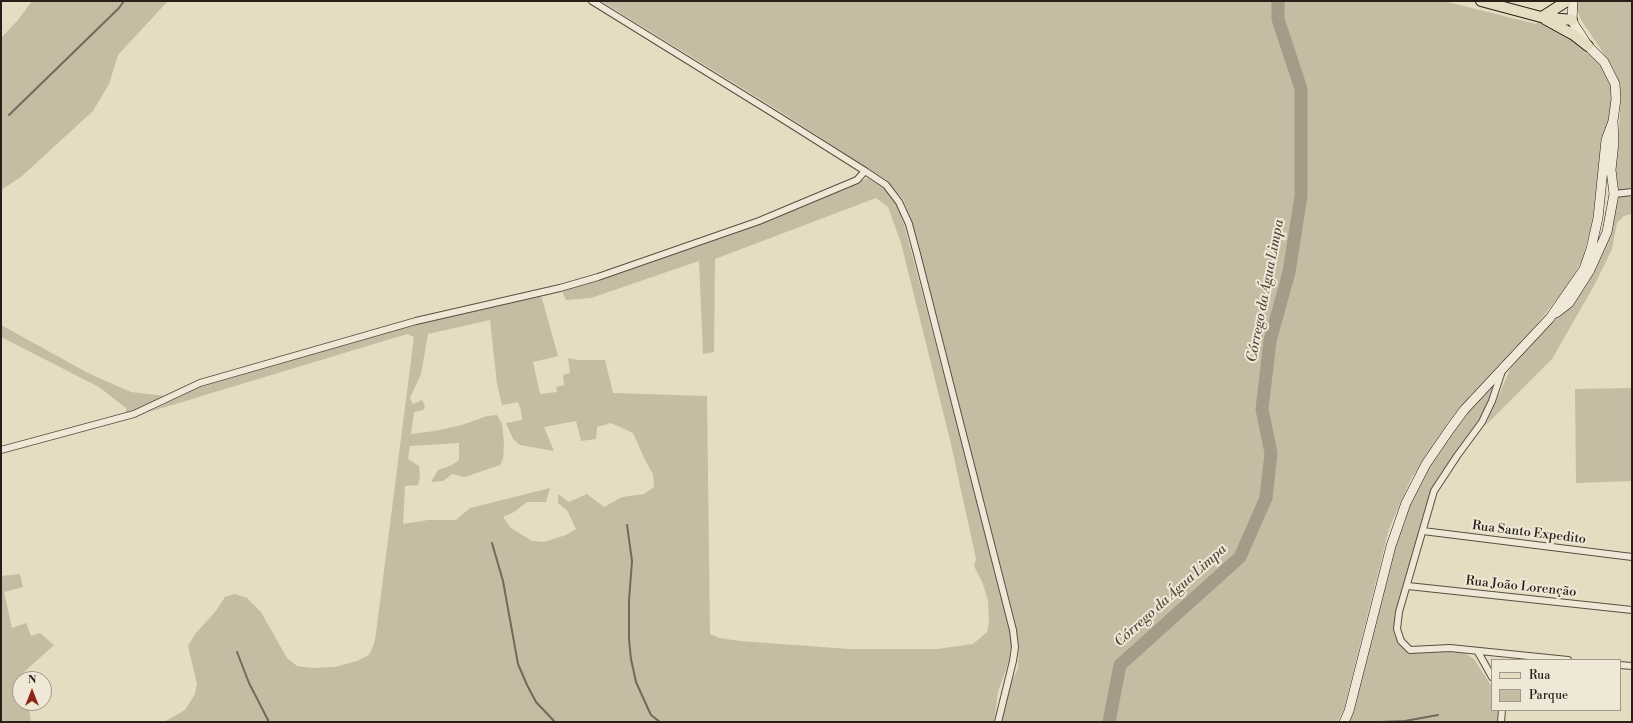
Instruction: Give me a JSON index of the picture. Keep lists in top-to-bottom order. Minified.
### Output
{"streets":{"street":["Rua Santo Expedito","Rua João Lorenção"]},"water":["Córrego da Água Limpa"],"legend":["Rua","Parque"],"north":"top"}
